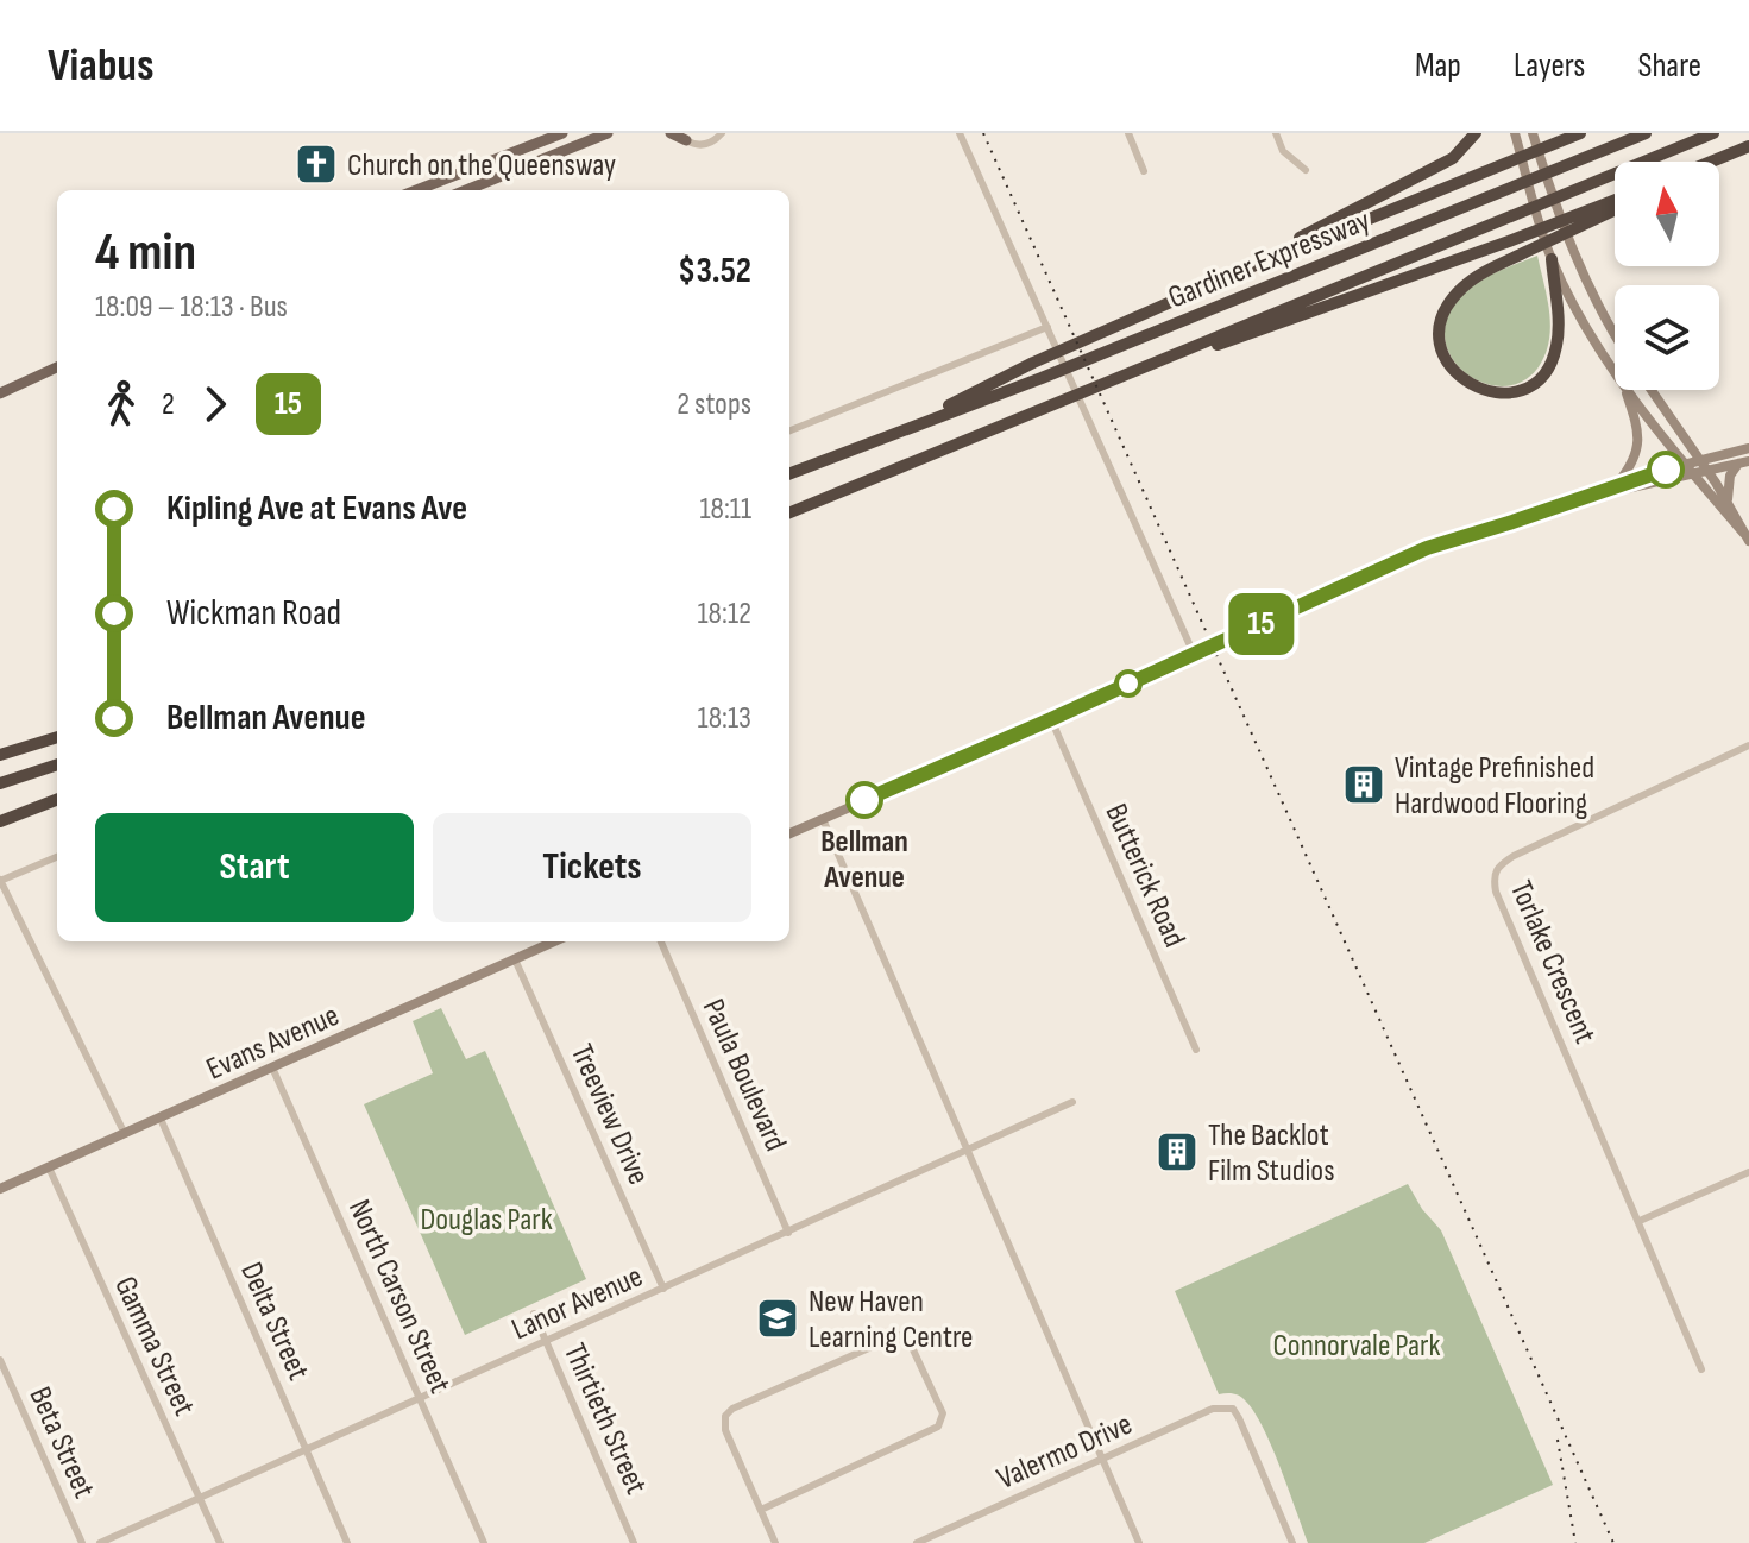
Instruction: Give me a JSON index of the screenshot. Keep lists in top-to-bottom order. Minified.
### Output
{"streets":{"highway":["Gardiner Expressway"],"main road":["Evans Avenue"],"street":["Butterick Road","Torlake Crescent","Paula Boulevard","Treeview Drive","North Carson Street","Lanor Avenue","Delta Street","Gamma Street","Thirtieth Street","Beta Street","Valermo Drive"]},"crossings":[["Evans Avenue","Treeview Drive"],["Evans Avenue","North Carson Street"],["Evans Avenue","Delta Street"],["Evans Avenue","Gamma Street"],["Paula Boulevard","Lanor Avenue"],["Treeview Drive","Lanor Avenue"],["North Carson Street","Lanor Avenue"],["Lanor Avenue","Delta Street"],["Lanor Avenue","Gamma Street"],["Lanor Avenue","Thirtieth Street"]],"parks":["Douglas Park","Connorvale Park"],"places":{"church":["Church on the Queensway"],"building":["Vintage Prefinished Hardwood Flooring","The Backlot Film Studios"],"other":["Bellman Avenue"],"school or university":["New Haven Learning Centre"]},"lines":["bus line 15"],"north":"top","page":{"header":"Viabus","nav":["Map","Layers","Share"],"on_map":"15","heading":["4 min","18:09 – 18:13 · Bus","$3.52"],"legs":["2","15","2 stops"],"list":[{"name":"Kipling Ave at Evans Ave","value":"18:11"},{"name":"Wickman Road","value":"18:12"},{"name":"Bellman Avenue","value":"18:13"}],"buttons":["Start","Tickets"]}}
